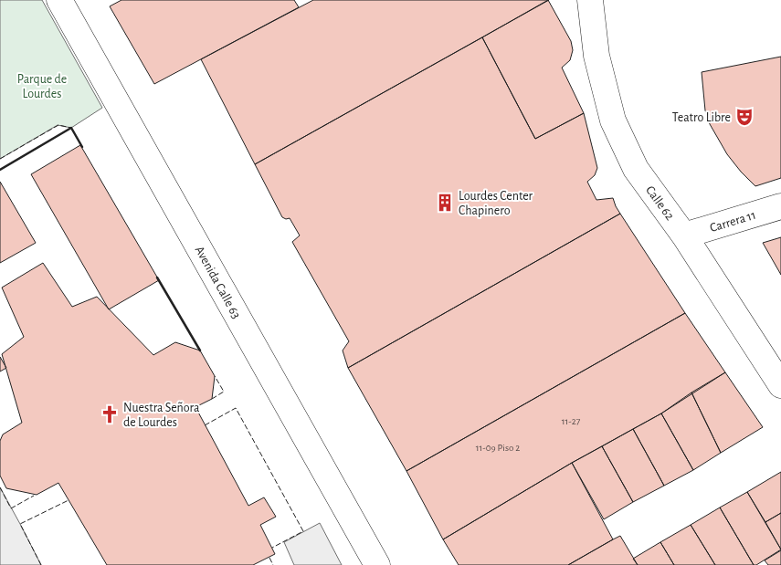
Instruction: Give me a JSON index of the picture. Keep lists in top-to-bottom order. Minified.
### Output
{"streets":{"street":["Calle 62","Carrera 11","Avenida Calle 63"]},"crossings":[["Calle 62","Carrera 11"]],"parks":["Parque de Lourdes"],"places":{"theatre":["Teatro Libre"],"building":["Lourdes Center Chapinero"],"church":["Nuestra Señora de Lourdes"]},"house_numbers":["11-27","11-09 Piso 2"]}
